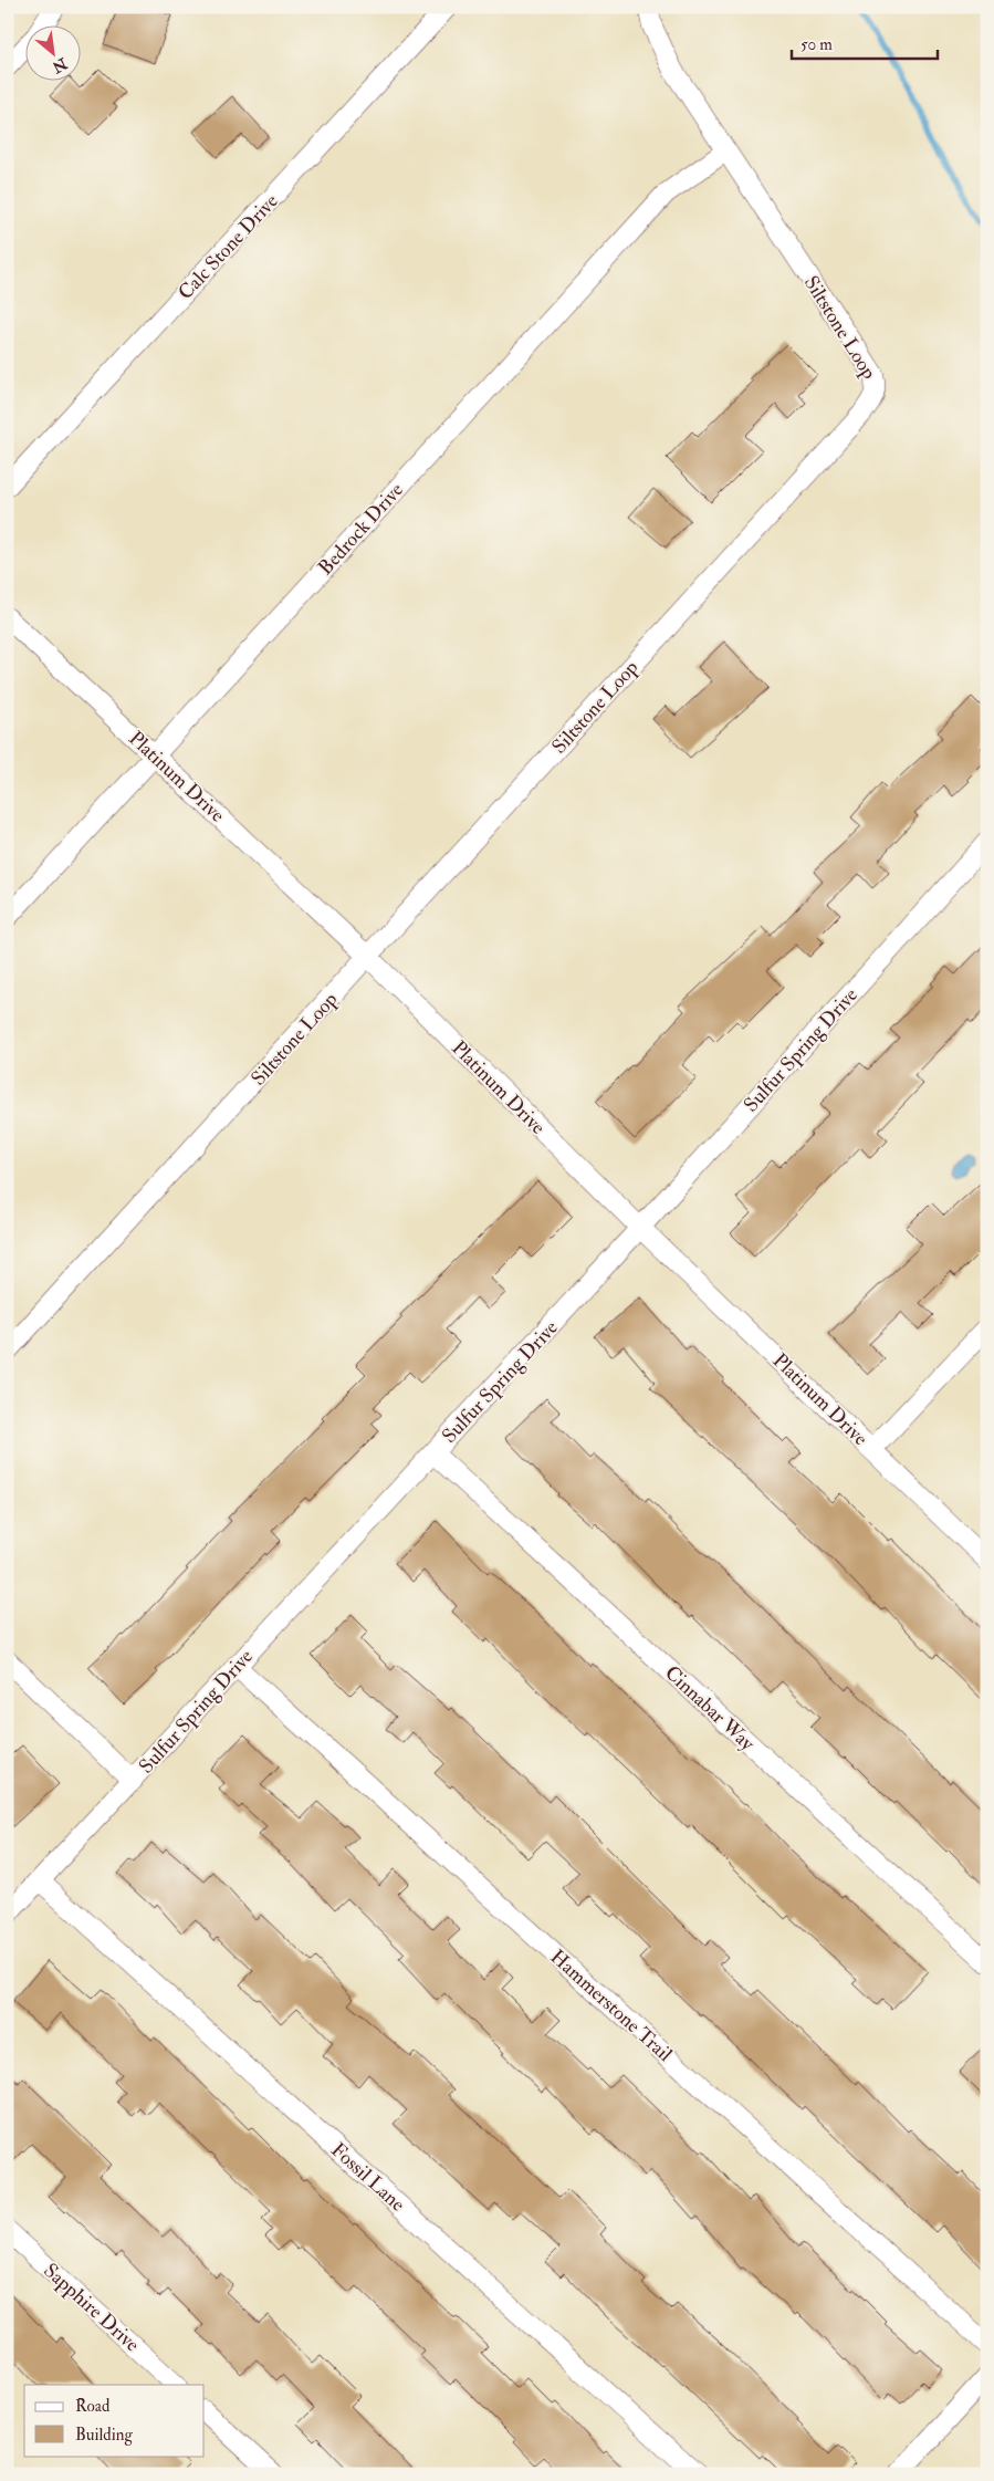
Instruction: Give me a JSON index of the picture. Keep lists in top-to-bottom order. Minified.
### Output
{"streets":{"street":["Calc Stone Drive","Siltstone Loop","Bedrock Drive","Platinum Drive","Sulfur Spring Drive","Cinnabar Way","Hammerstone Trail","Fossil Lane","Sapphire Drive"]},"crossings":[["Siltstone Loop","Bedrock Drive"],["Siltstone Loop","Platinum Drive"],["Bedrock Drive","Platinum Drive"],["Platinum Drive","Sulfur Spring Drive"],["Sulfur Spring Drive","Cinnabar Way"],["Sulfur Spring Drive","Hammerstone Trail"],["Sulfur Spring Drive","Fossil Lane"]],"legend":["Road","Building"],"scale_bar":"50 m","north":"bottom right"}
